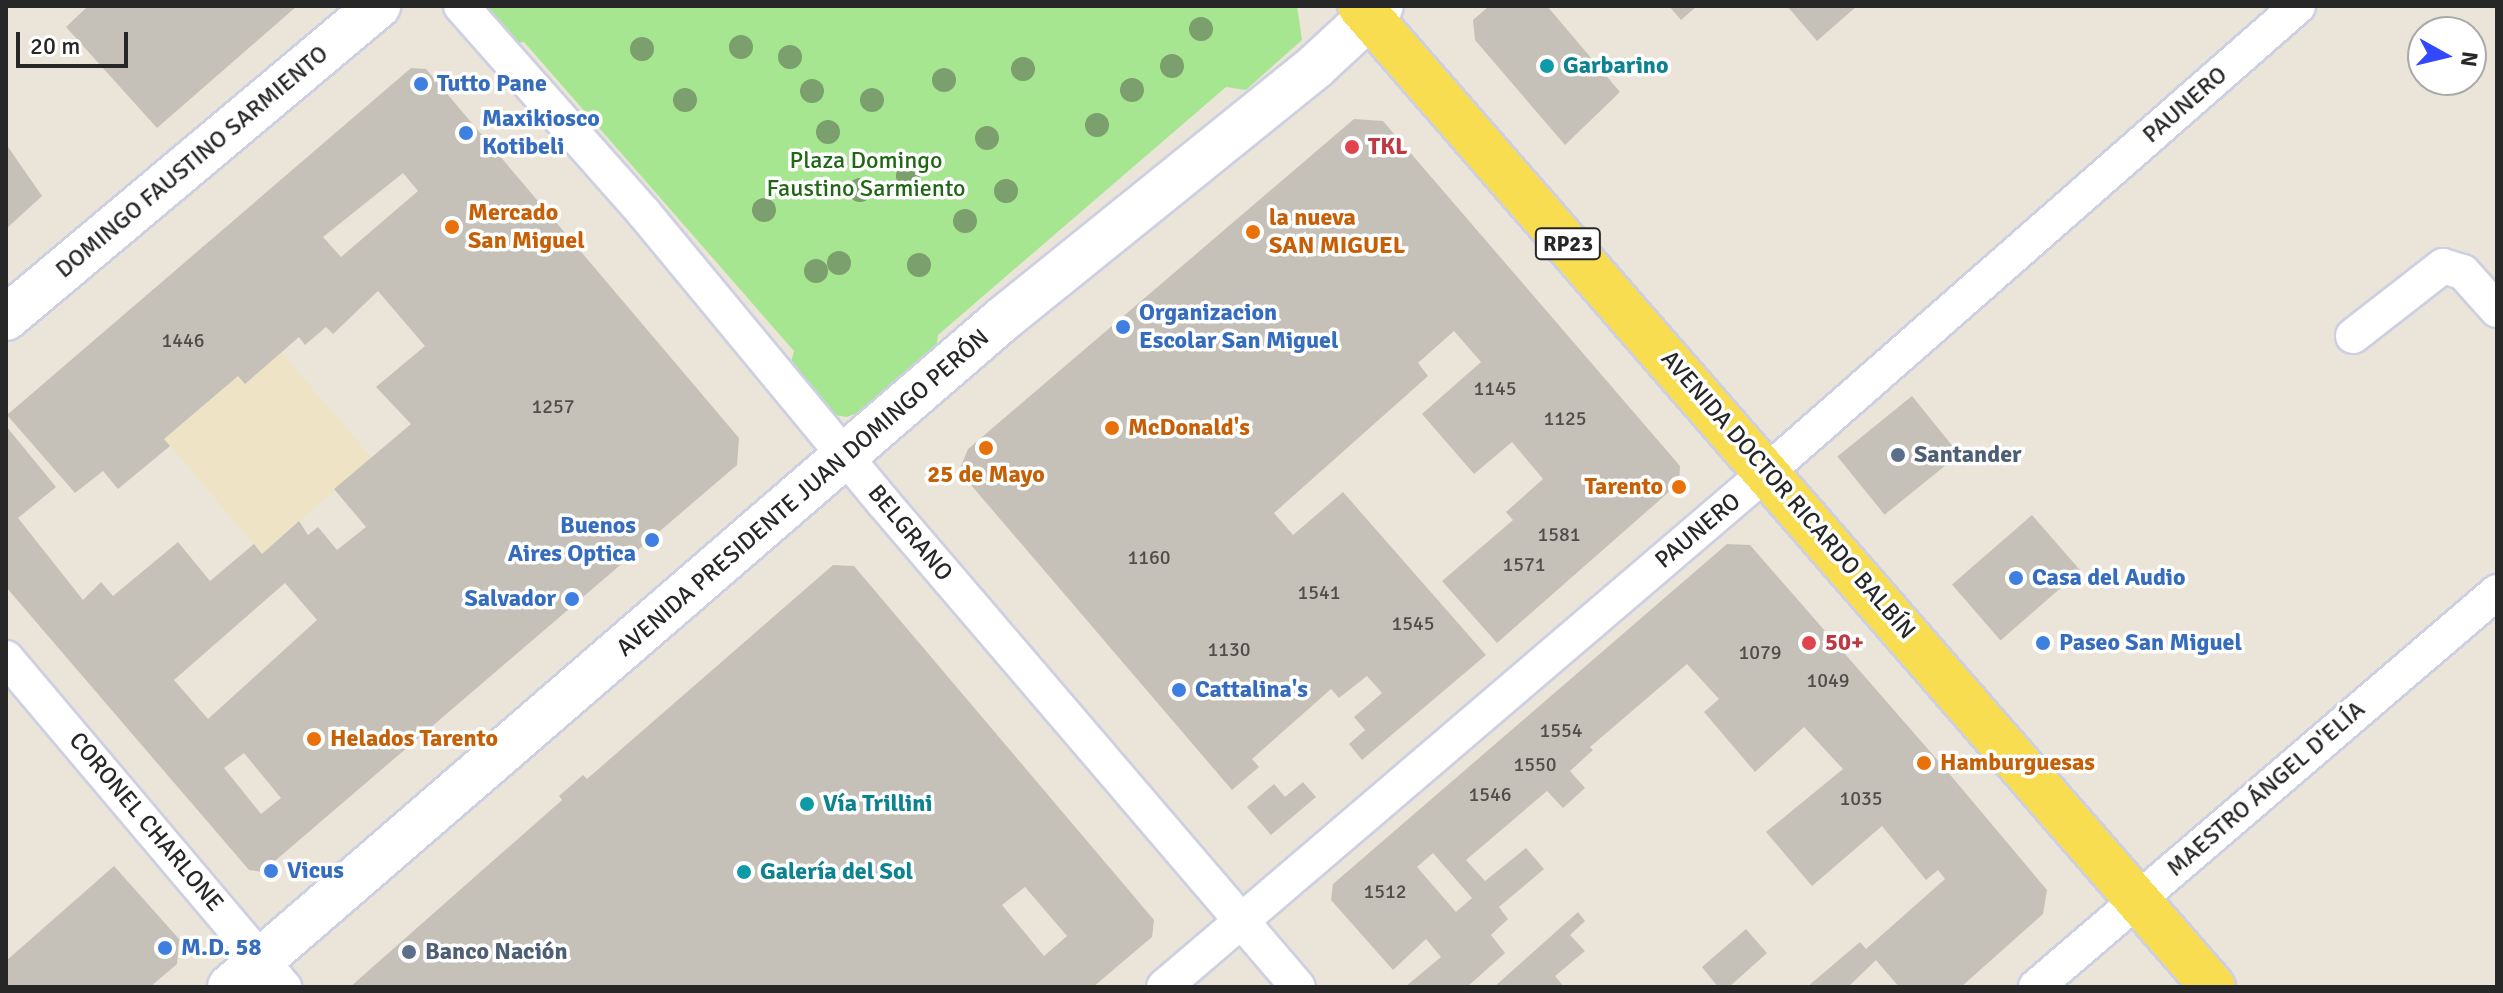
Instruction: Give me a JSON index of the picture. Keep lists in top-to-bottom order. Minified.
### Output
{"streets":{"main road":["DOMINGO FAUSTINO SARMIENTO","RP23","AVENIDA PRESIDENTE JUAN DOMINGO PERÓN","AVENIDA DOCTOR RICARDO BALBÍN"],"street":["PAUNERO","BELGRANO","MAESTRO ÁNGEL D'ELÍA","CORONEL CHARLONE"]},"crossings":[["PAUNERO","AVENIDA DOCTOR RICARDO BALBÍN"],["PAUNERO","BELGRANO"],["AVENIDA PRESIDENTE JUAN DOMINGO PERÓN","AVENIDA DOCTOR RICARDO BALBÍN"],["AVENIDA PRESIDENTE JUAN DOMINGO PERÓN","BELGRANO"],["AVENIDA PRESIDENTE JUAN DOMINGO PERÓN","CORONEL CHARLONE"],["AVENIDA DOCTOR RICARDO BALBÍN","MAESTRO ÁNGEL D'ELÍA"]],"parks":["Plaza Domingo Faustino Sarmiento"],"places":["Garbarino","Tutto Pane","Maxikiosco Kotibeli","TKL","Mercado San Miguel","la nueva SAN MIGUEL","Organizacion Escolar San Miguel","McDonald's","25 de Mayo","Santander","Tarento","Buenos Aires Optica","Casa del Audio","Salvador","50+","Paseo San Miguel","Cattalina's","Helados Tarento","Hamburguesas","Vía Trillini","Vicus","Galería del Sol","M.D. 58","Banco Nación"],"house_numbers":["1446","1145","1257","1125","1581","1160","1571","1541","1545","1130","1079","1049","1554","1550","1546","1035","1512"],"scale_bar":"20 m","north":"right"}
